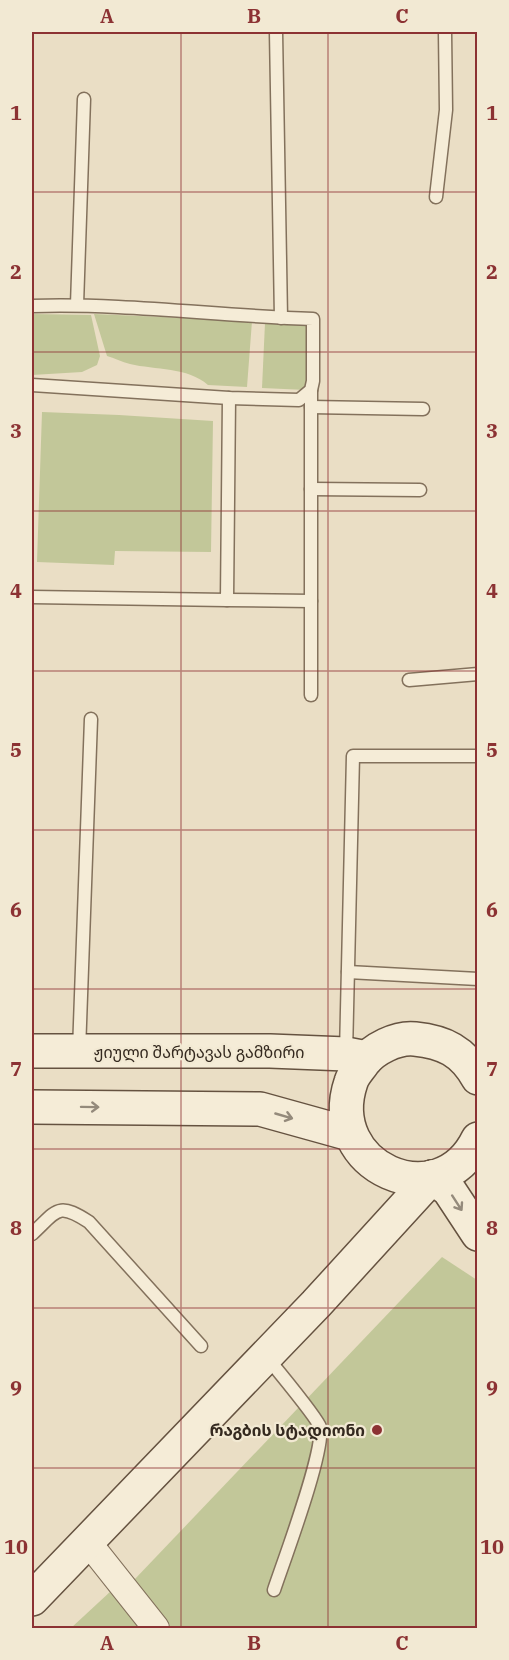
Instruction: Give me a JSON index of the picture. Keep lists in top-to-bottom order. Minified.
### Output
{"streets":{"main road":["ჟიული შარტავას გამზირი"]},"places":["რაგბის სტადიონი"],"grid":{"columns":["A","B","C"],"rows":["1","2","3","4","5","6","7","8","9","10"]}}
